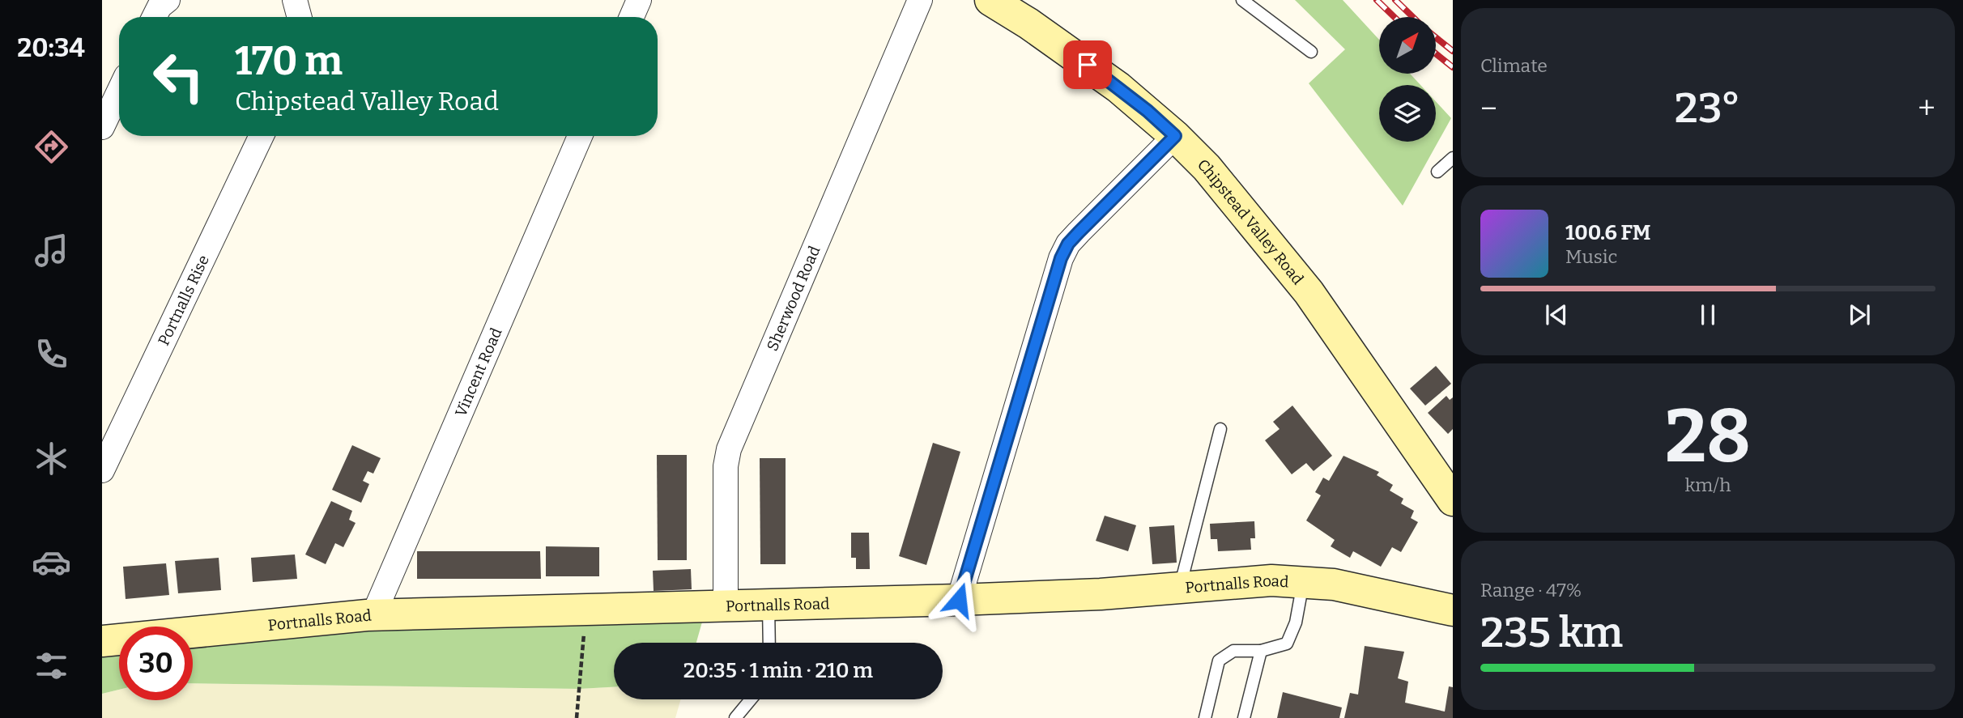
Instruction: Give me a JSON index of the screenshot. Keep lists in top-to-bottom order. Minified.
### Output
{"streets":{"street":["Chipstead Valley Road","Sherwood Road","Portnalls Rise","Vincent Road","Portnalls Road"]},"crossings":[["Sherwood Road","Portnalls Road"],["Vincent Road","Portnalls Road"]],"north":"top right","page":{"tabs":"20:34","tile":["Climate",["28","km/h"],["Range · 47%","235 km"]],"turn":["170 m","Chipstead Valley Road"],"heat":["−","23°","+"],"song":["100.6 FM","Music"],"limit":"30","trip":"20:35 · 1 min · 210 m"}}
